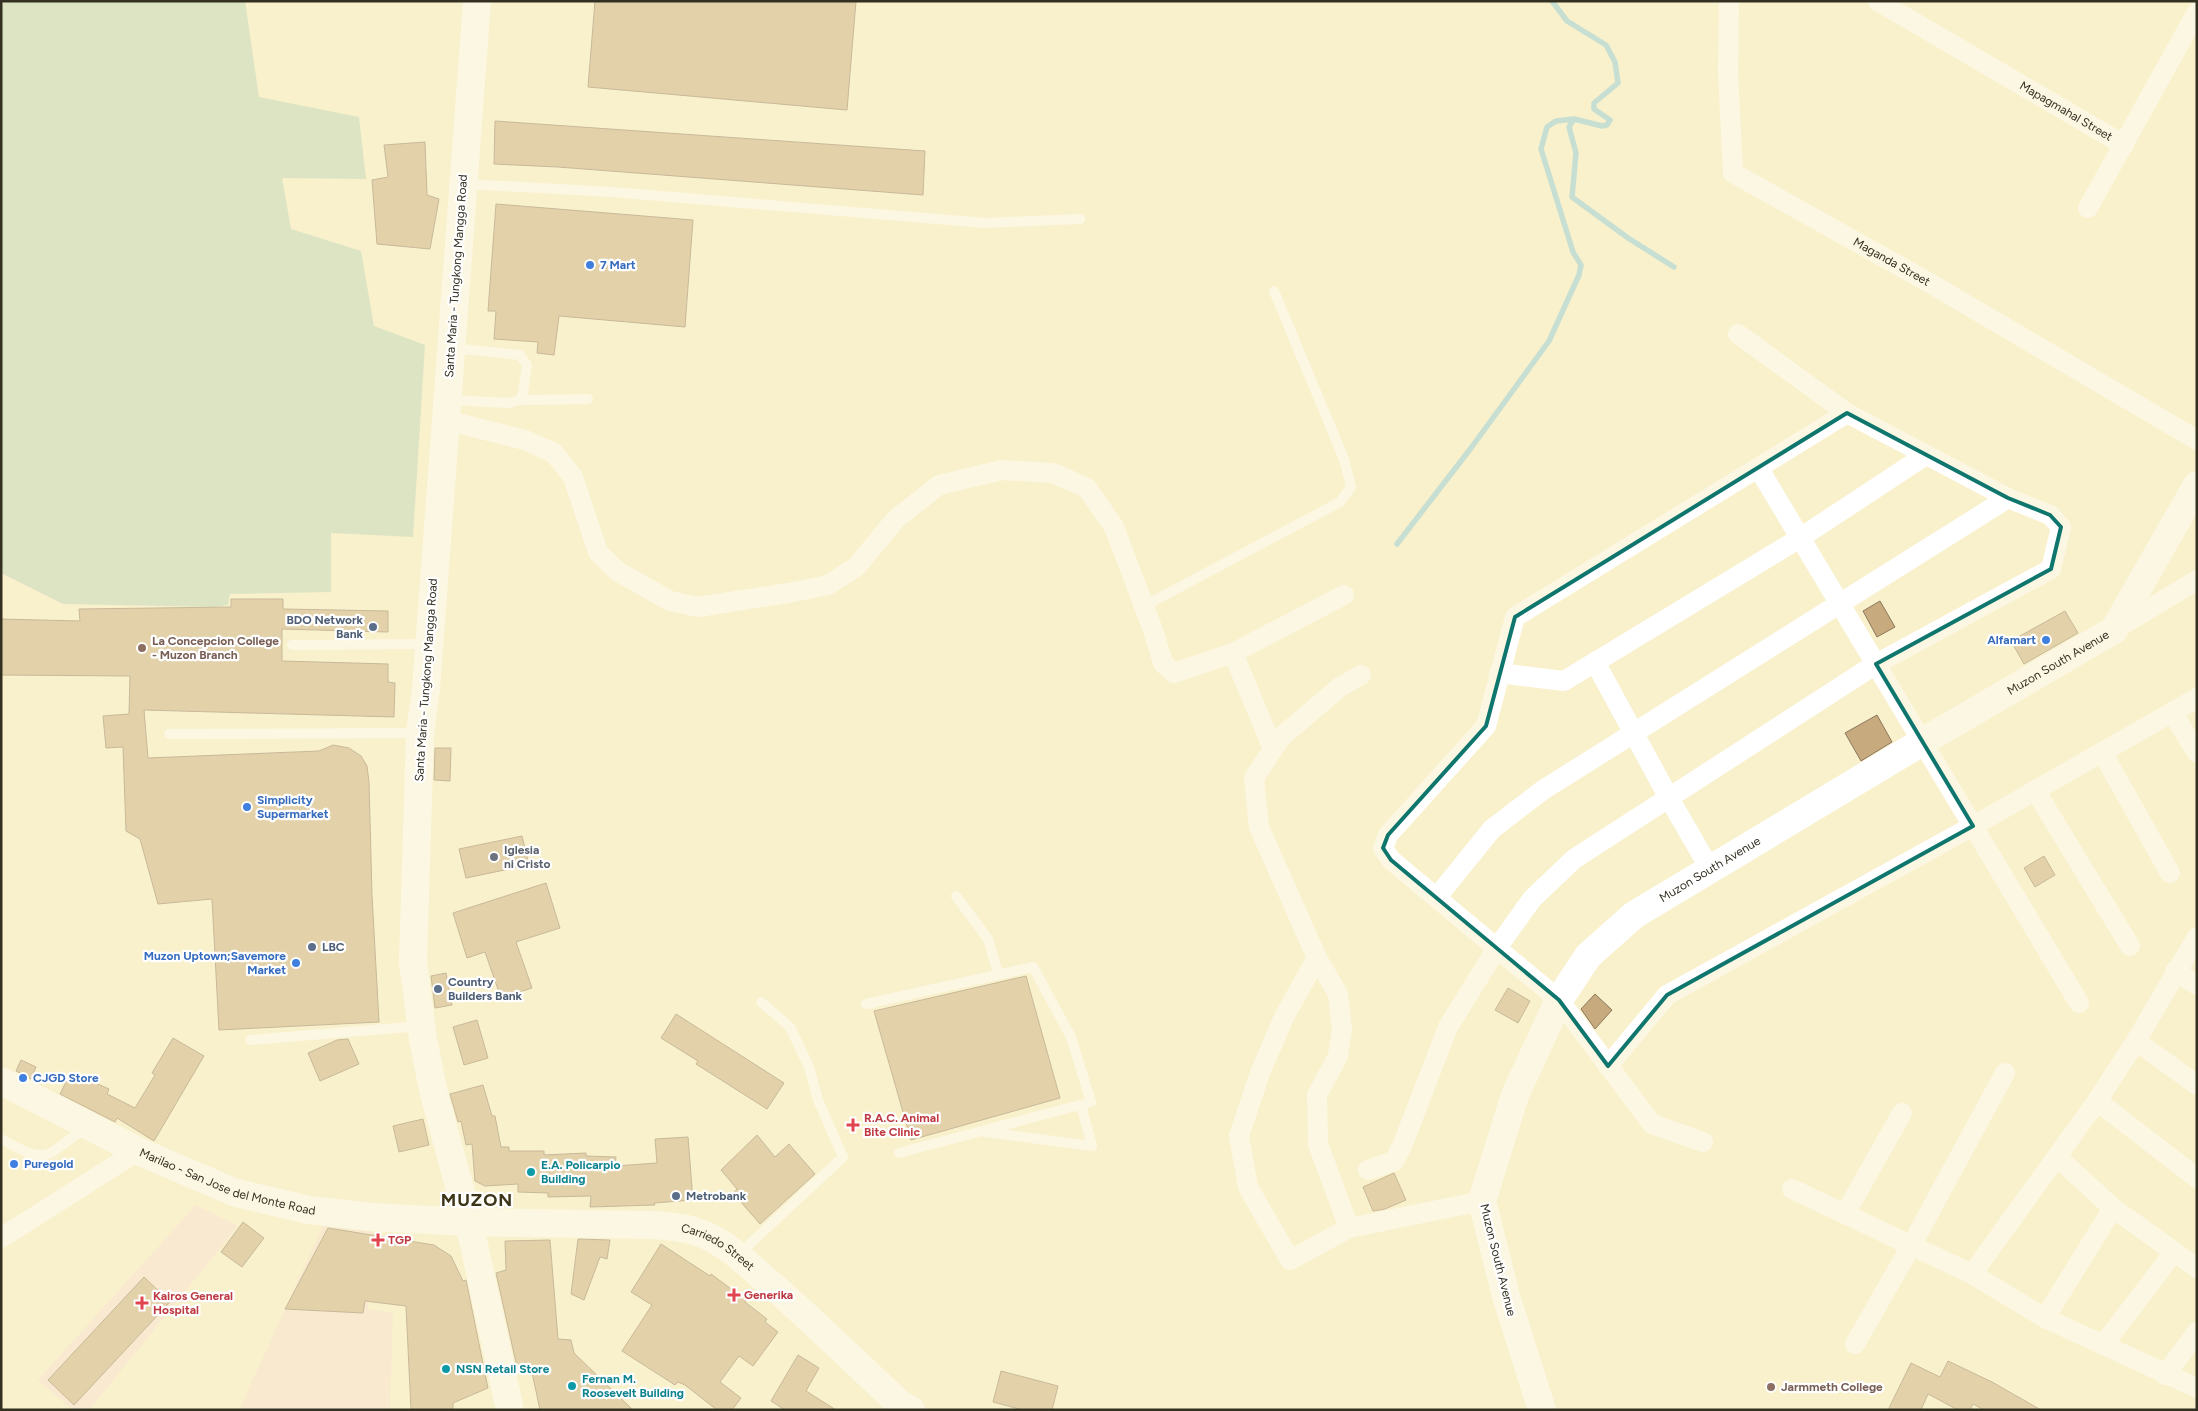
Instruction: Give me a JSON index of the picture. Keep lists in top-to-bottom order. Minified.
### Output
{"streets":{"main road":["Santa Maria - Tungkong Mangga Road","Muzon South Avenue","Marilao - San Jose del Monte Road","Carriedo Street"],"street":["Mapagmahal Street","Maganda Street"]},"crossings":[["Santa Maria - Tungkong Mangga Road","Marilao - San Jose del Monte Road"],["Santa Maria - Tungkong Mangga Road","Carriedo Street"],["Marilao - San Jose del Monte Road","Carriedo Street"]],"districts":["MUZON"],"places":{"other":["7 Mart","BDO Network Bank","Alfamart","La Concepcion College - Muzon Branch","Simplicity Supermarket","Iglesia ni Cristo","LBC","Muzon Uptown;Savemore Market","Country Builders Bank","CJGD Store","Puregold","E.A. Policarpio Building","Metrobank","NSN Retail Store","Fernan M. Roosevelt Building","Jarmmeth College"],"health":["R.A.C. Animal Bite Clinic","TGP","Generika","Kairos General Hospital"]}}
